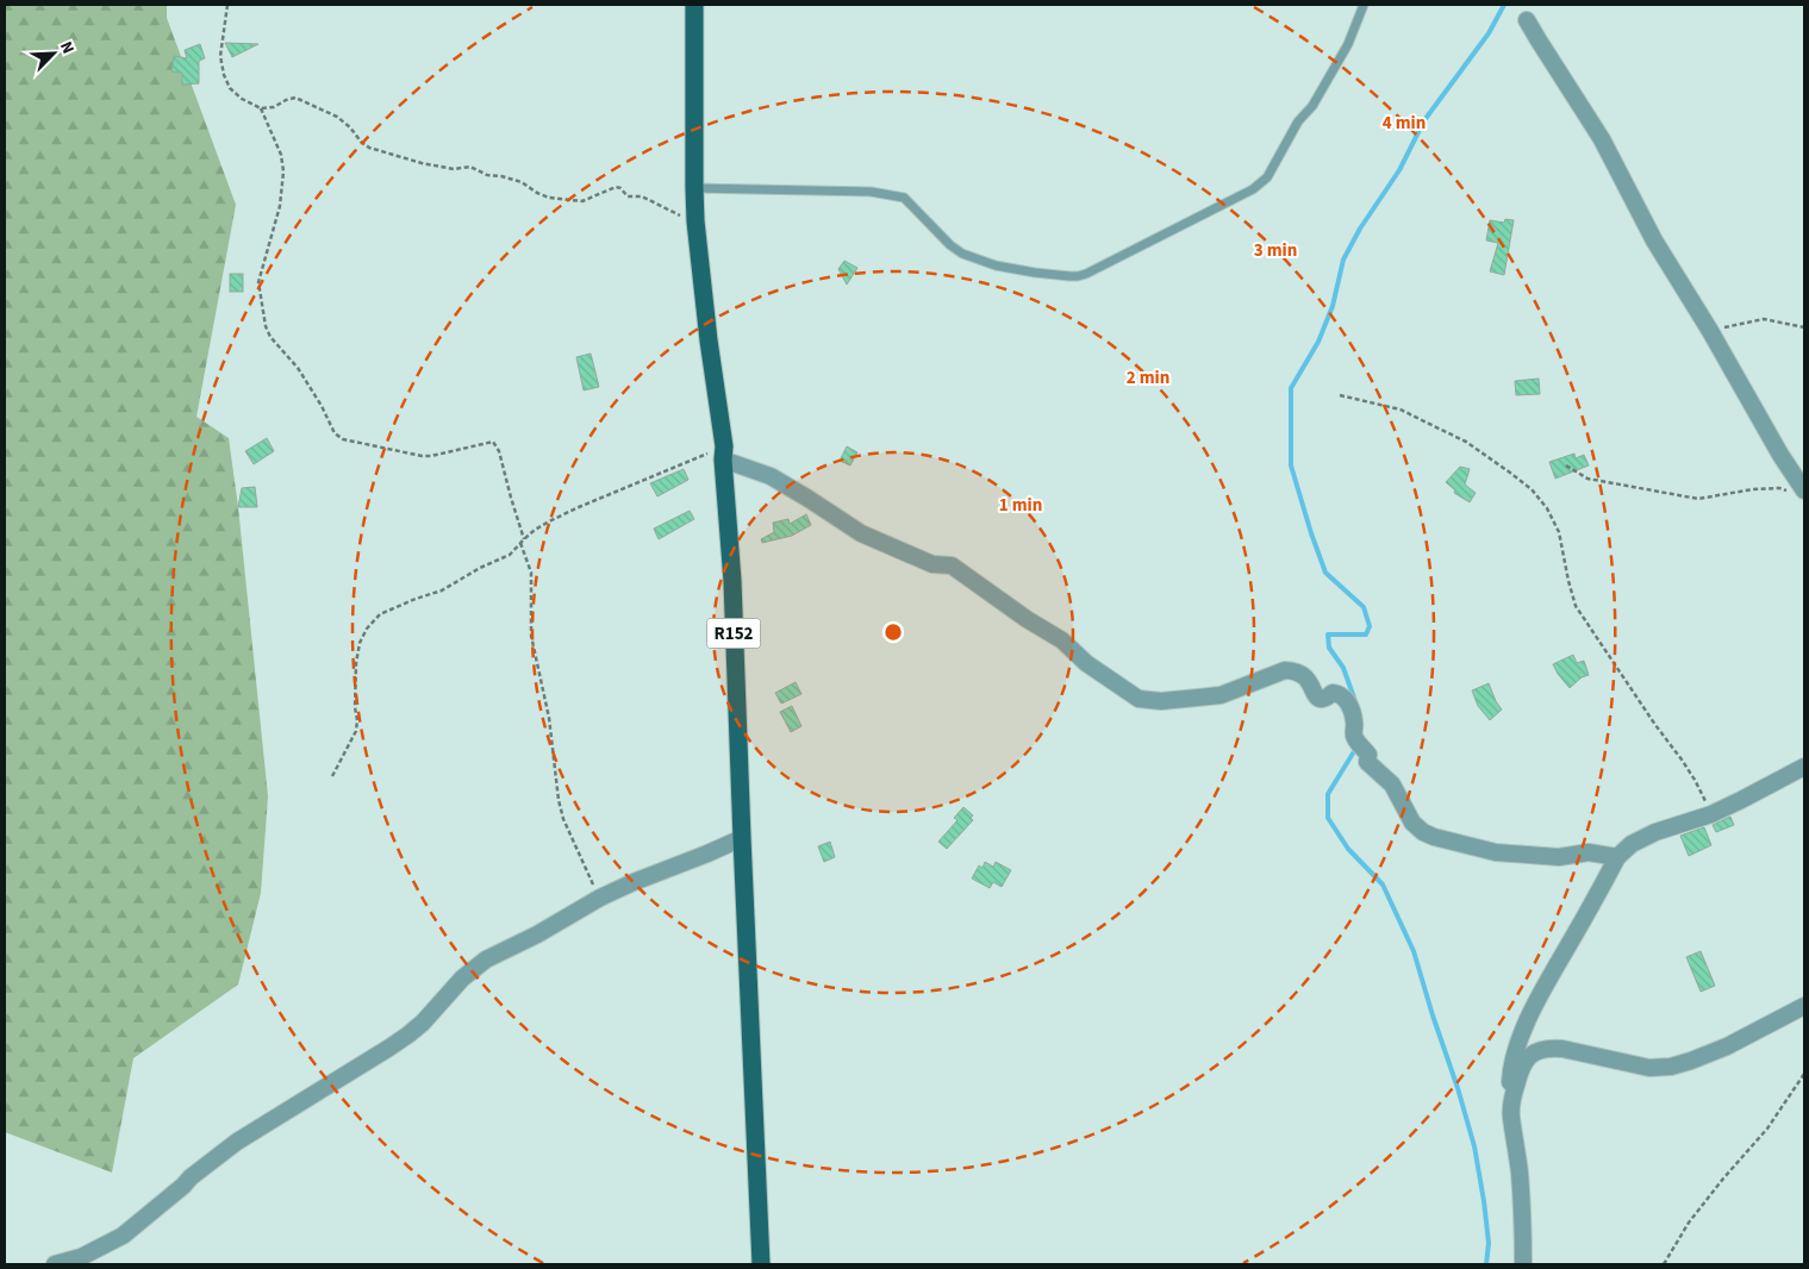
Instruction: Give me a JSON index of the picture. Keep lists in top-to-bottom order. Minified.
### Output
{"streets":{"main road":["R152"]},"north":"top right","rings":["4 min","3 min","2 min","1 min"]}
